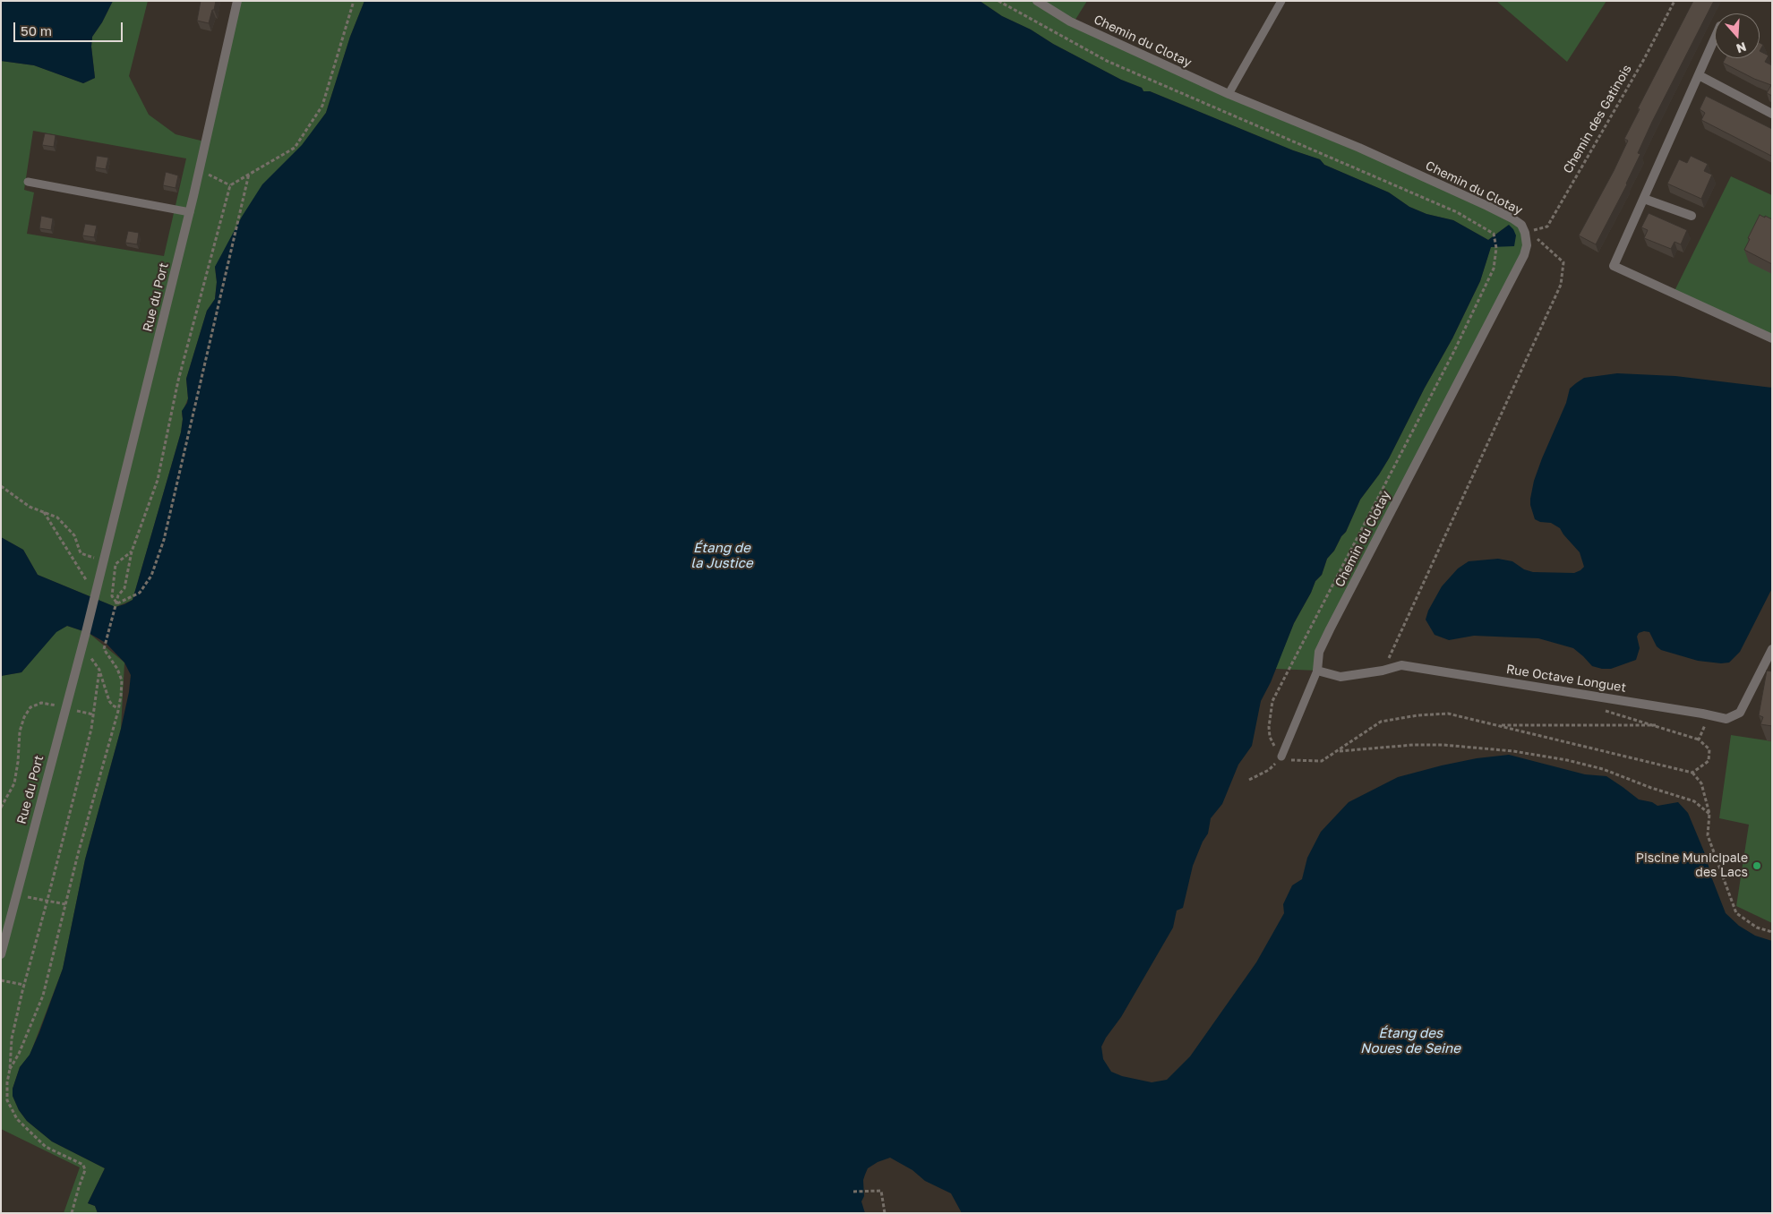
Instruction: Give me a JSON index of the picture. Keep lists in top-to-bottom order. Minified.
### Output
{"streets":{"street":["Chemin du Clotay","Rue du Port","Rue Octave Longuet"],"path":["Chemin des Gatinois"]},"crossings":[["Chemin du Clotay","Chemin des Gatinois"],["Chemin du Clotay","Rue Octave Longuet"]],"water":["Étang de la Justice","Étang des Noues de Seine"],"places":["Piscine Municipale des Lacs"],"scale_bar":"50 m","north":"bottom"}
